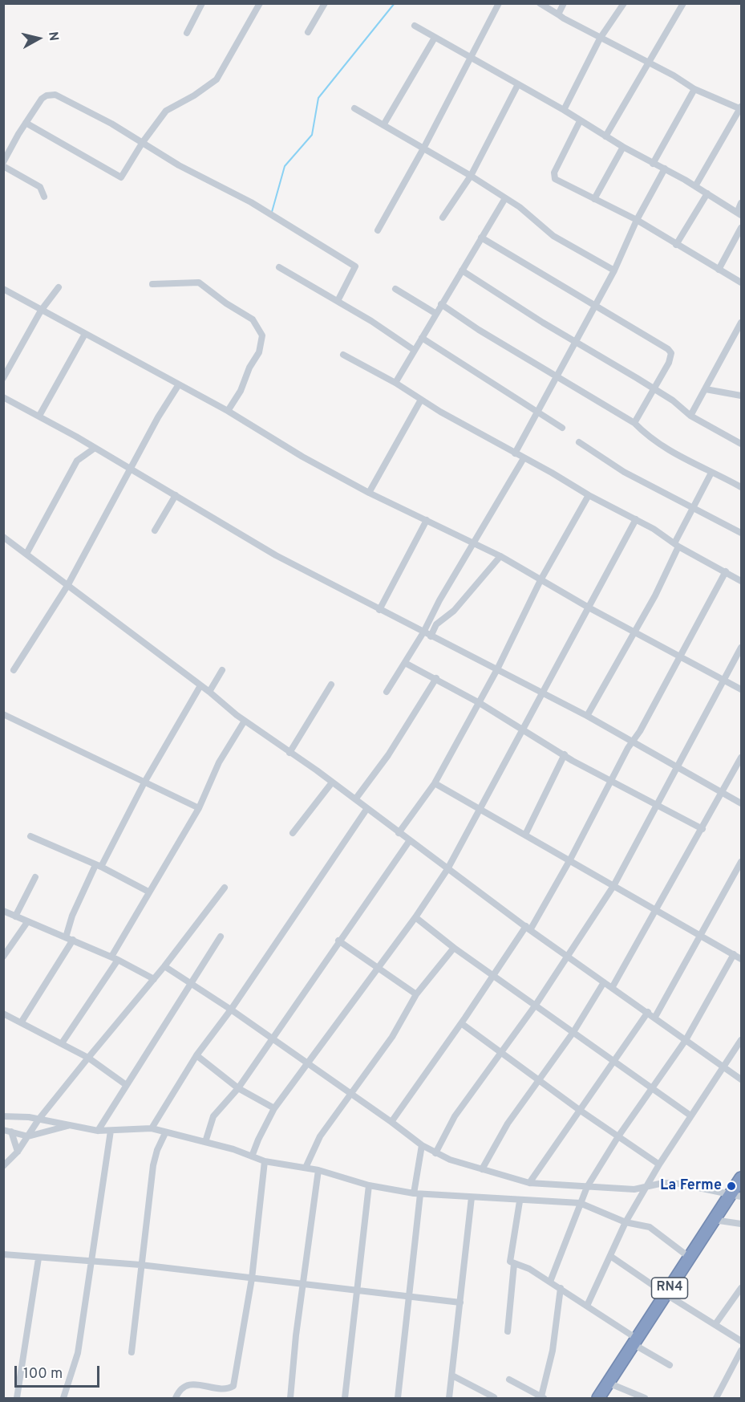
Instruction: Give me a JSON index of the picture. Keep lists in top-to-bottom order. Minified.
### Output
{"streets":{"highway":["RN4"]},"places":["La Ferme"],"scale_bar":"100 m","north":"right"}
